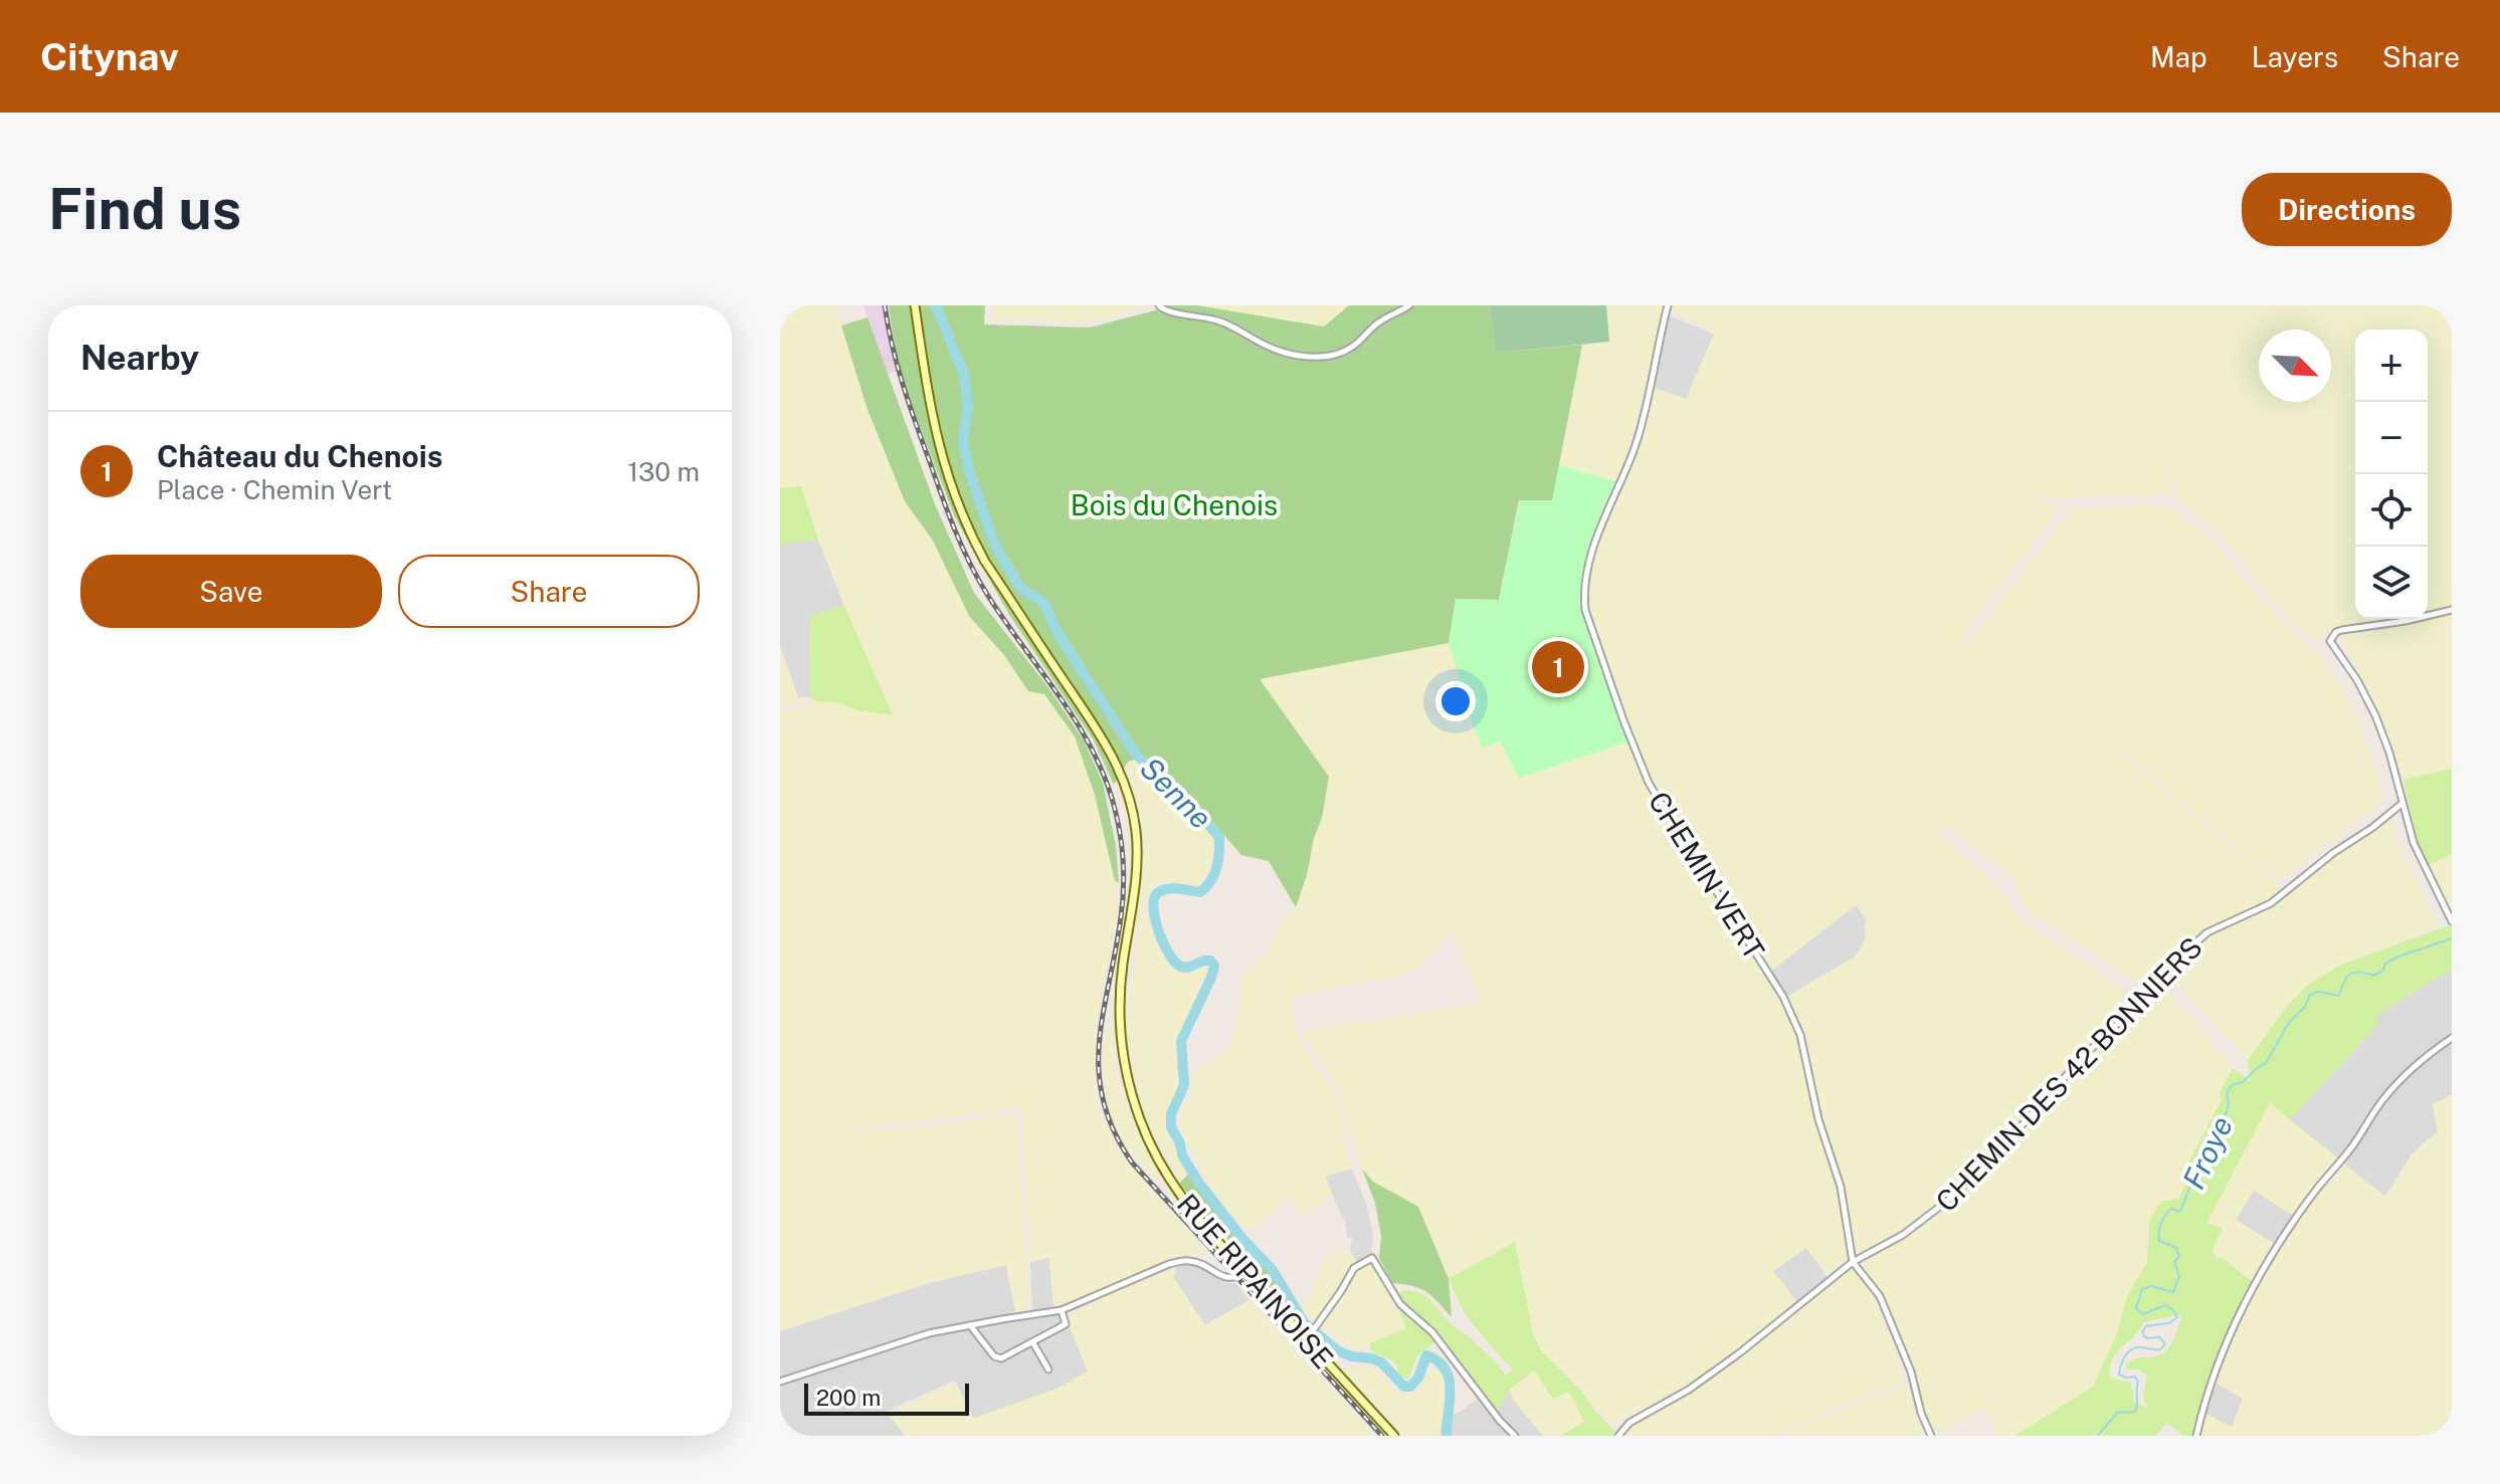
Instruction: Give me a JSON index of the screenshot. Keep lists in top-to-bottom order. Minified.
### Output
{"streets":{"street":["CHEMIN VERT","CHEMIN DES 42 BONNIERS","RUE RIPAINOISE"]},"crossings":[["CHEMIN VERT","CHEMIN DES 42 BONNIERS"]],"water":["Senne","Froye"],"parks":["Bois du Chenois"],"scale_bar":"200 m","north":"bottom right","page":{"header":"Citynav","nav":["Map","Layers","Share"],"buttons":["Directions",["Save","Share"]],"title":"Find us","heading":"Nearby","map_buttons":["+","−"],"list":[{"mark":"1","name":"Château du Chenois","note":"Place · Chemin Vert","value":"130 m"}],"pins":"1","scale":"200 m"}}
